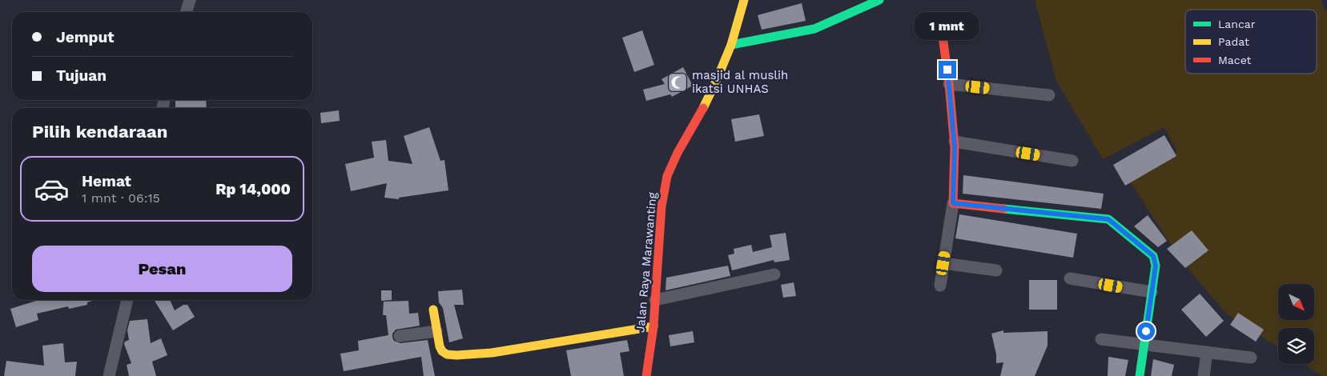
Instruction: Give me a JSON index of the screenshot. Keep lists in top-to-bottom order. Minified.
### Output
{"streets":{"street":["Jalan Raya Marawanting"]},"places":{"mosque":["masjid al muslih ikatsi UNHAS"]},"legend":["Lancar","Padat","Macet"],"north":"bottom right","page":{"bubble":"1 mnt","banner":["Jemput","Tujuan"],"heading":"Pilih kendaraan","list":[{"name":"Hemat","note":"1 mnt · 06:15","value":"Rp 14,000"}],"buttons":"Pesan"}}
